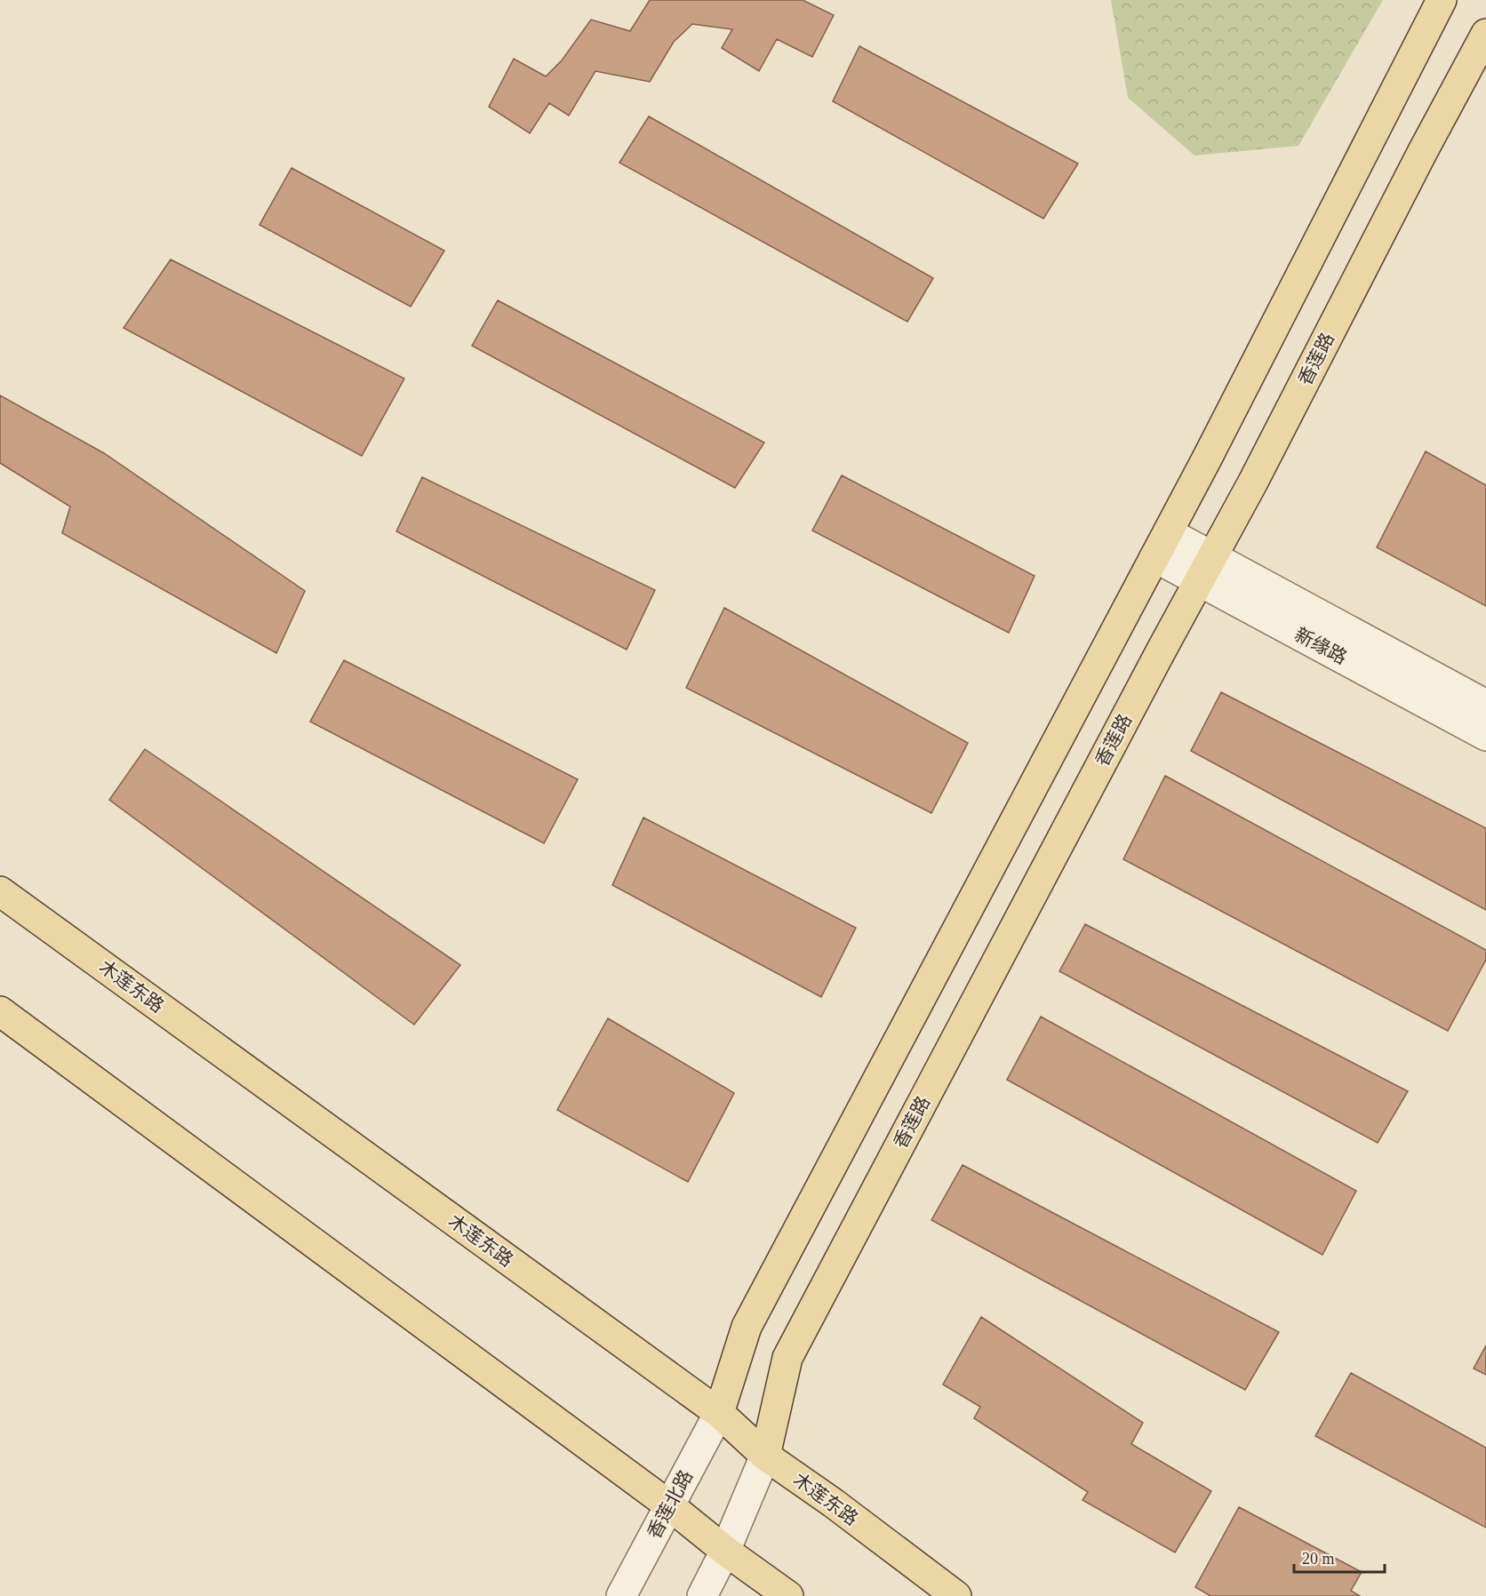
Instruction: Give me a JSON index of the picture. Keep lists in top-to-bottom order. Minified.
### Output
{"streets":{"main road":["香莲路","木莲东路"],"street":["新缘路","香莲北路"]},"crossings":[["香莲路","新缘路"],["香莲路","木莲东路"],["木莲东路","香莲北路"]],"scale_bar":"20 m"}
